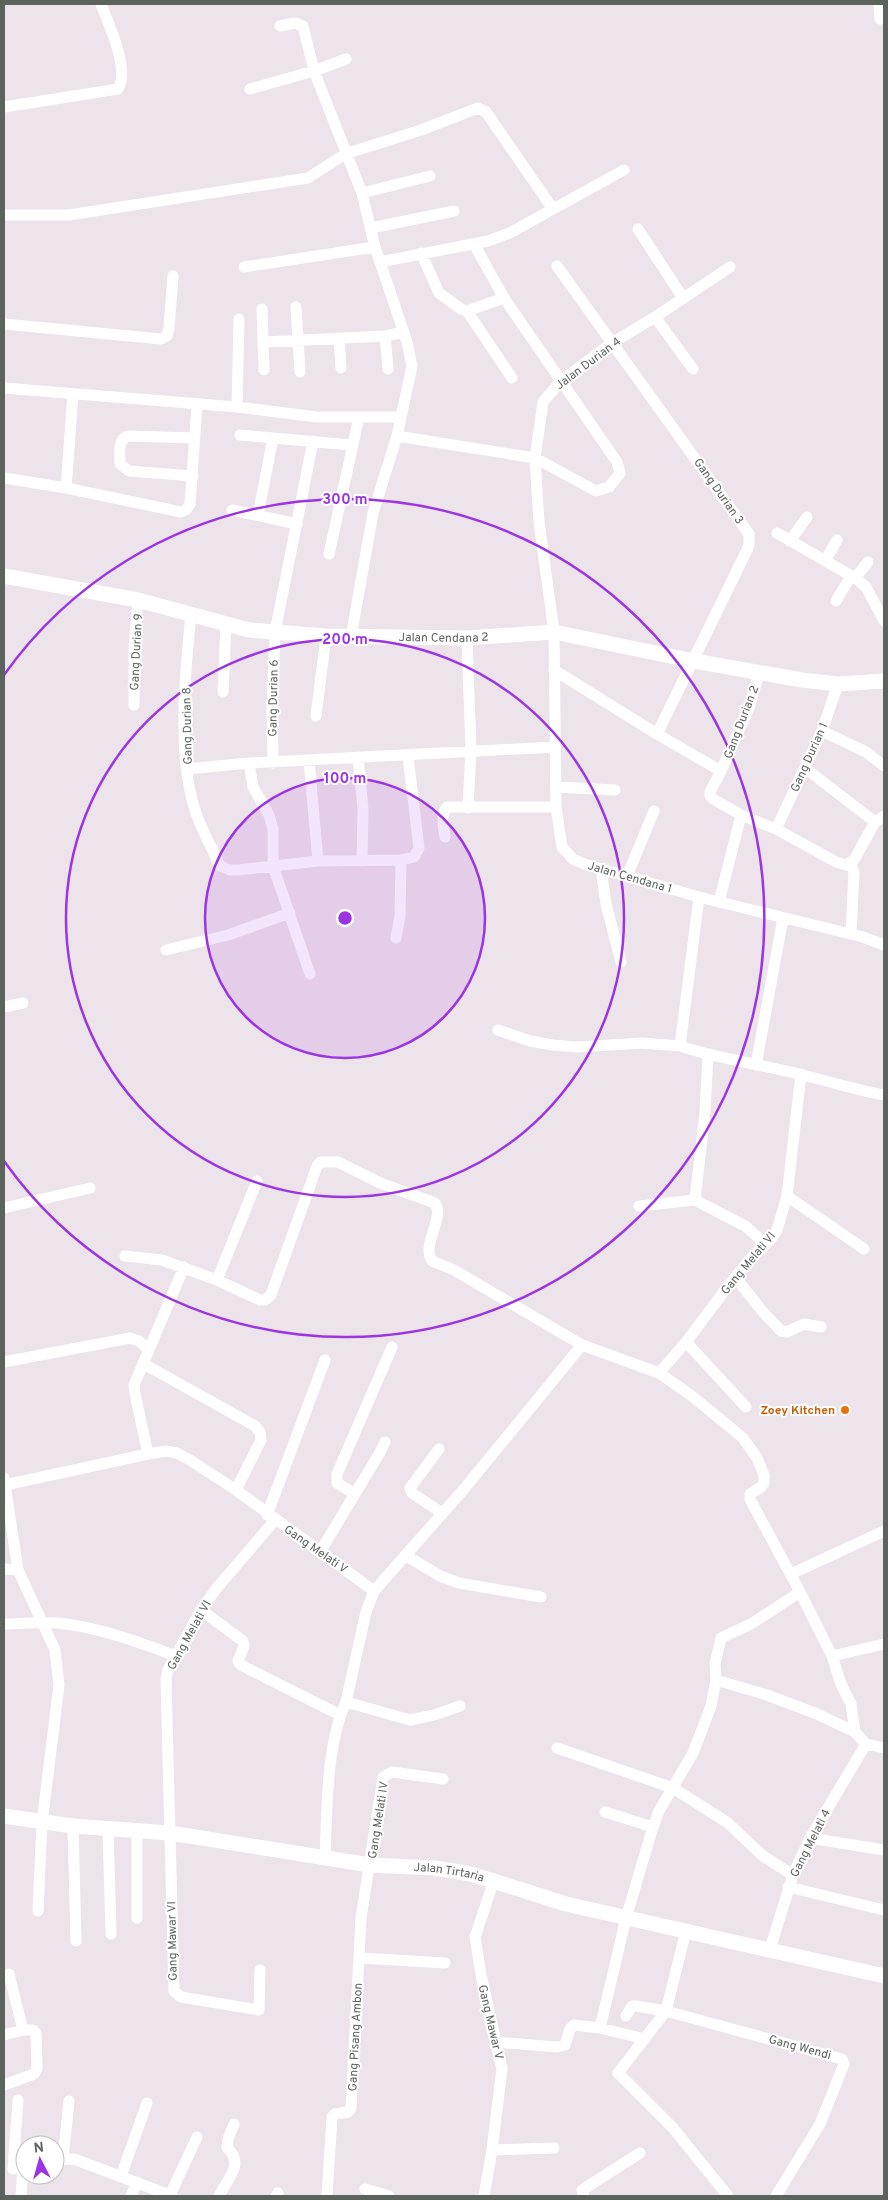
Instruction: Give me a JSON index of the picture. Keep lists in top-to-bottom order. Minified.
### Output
{"streets":{"street":["Jalan Durian 4","Gang Durian 3","Jalan Cendana 2","Gang Durian 9","Gang Durian 6","Gang Durian 2","Gang Durian 8","Gang Durian 1","Jalan Cendana 1","Gang Melati VI","Gang Melati V","Gang Melati IV","Gang Melati 4","Jalan Tirtaria","Gang Mawar VI","Gang Mawar V","Gang Pisang Ambon","Gang Wendi"]},"crossings":[["Jalan Durian 4","Gang Durian 3"],["Jalan Durian 4","Jalan Cendana 2"],["Jalan Durian 4","Jalan Cendana 1"],["Gang Durian 3","Jalan Cendana 2"],["Jalan Cendana 2","Gang Durian 9"],["Jalan Cendana 2","Gang Durian 6"],["Jalan Cendana 2","Gang Durian 2"],["Jalan Cendana 2","Gang Durian 8"],["Jalan Cendana 2","Gang Durian 1"],["Jalan Cendana 2","Jalan Cendana 1"],["Gang Melati VI","Gang Melati V"],["Gang Melati VI","Jalan Tirtaria"],["Gang Melati VI","Gang Mawar VI"],["Gang Melati IV","Jalan Tirtaria"],["Gang Melati IV","Gang Pisang Ambon"],["Gang Melati 4","Jalan Tirtaria"],["Jalan Tirtaria","Gang Mawar VI"],["Jalan Tirtaria","Gang Mawar V"],["Jalan Tirtaria","Gang Pisang Ambon"]],"places":["Zoey Kitchen"],"north":"top","rings":["300 m","200 m","100 m"]}
